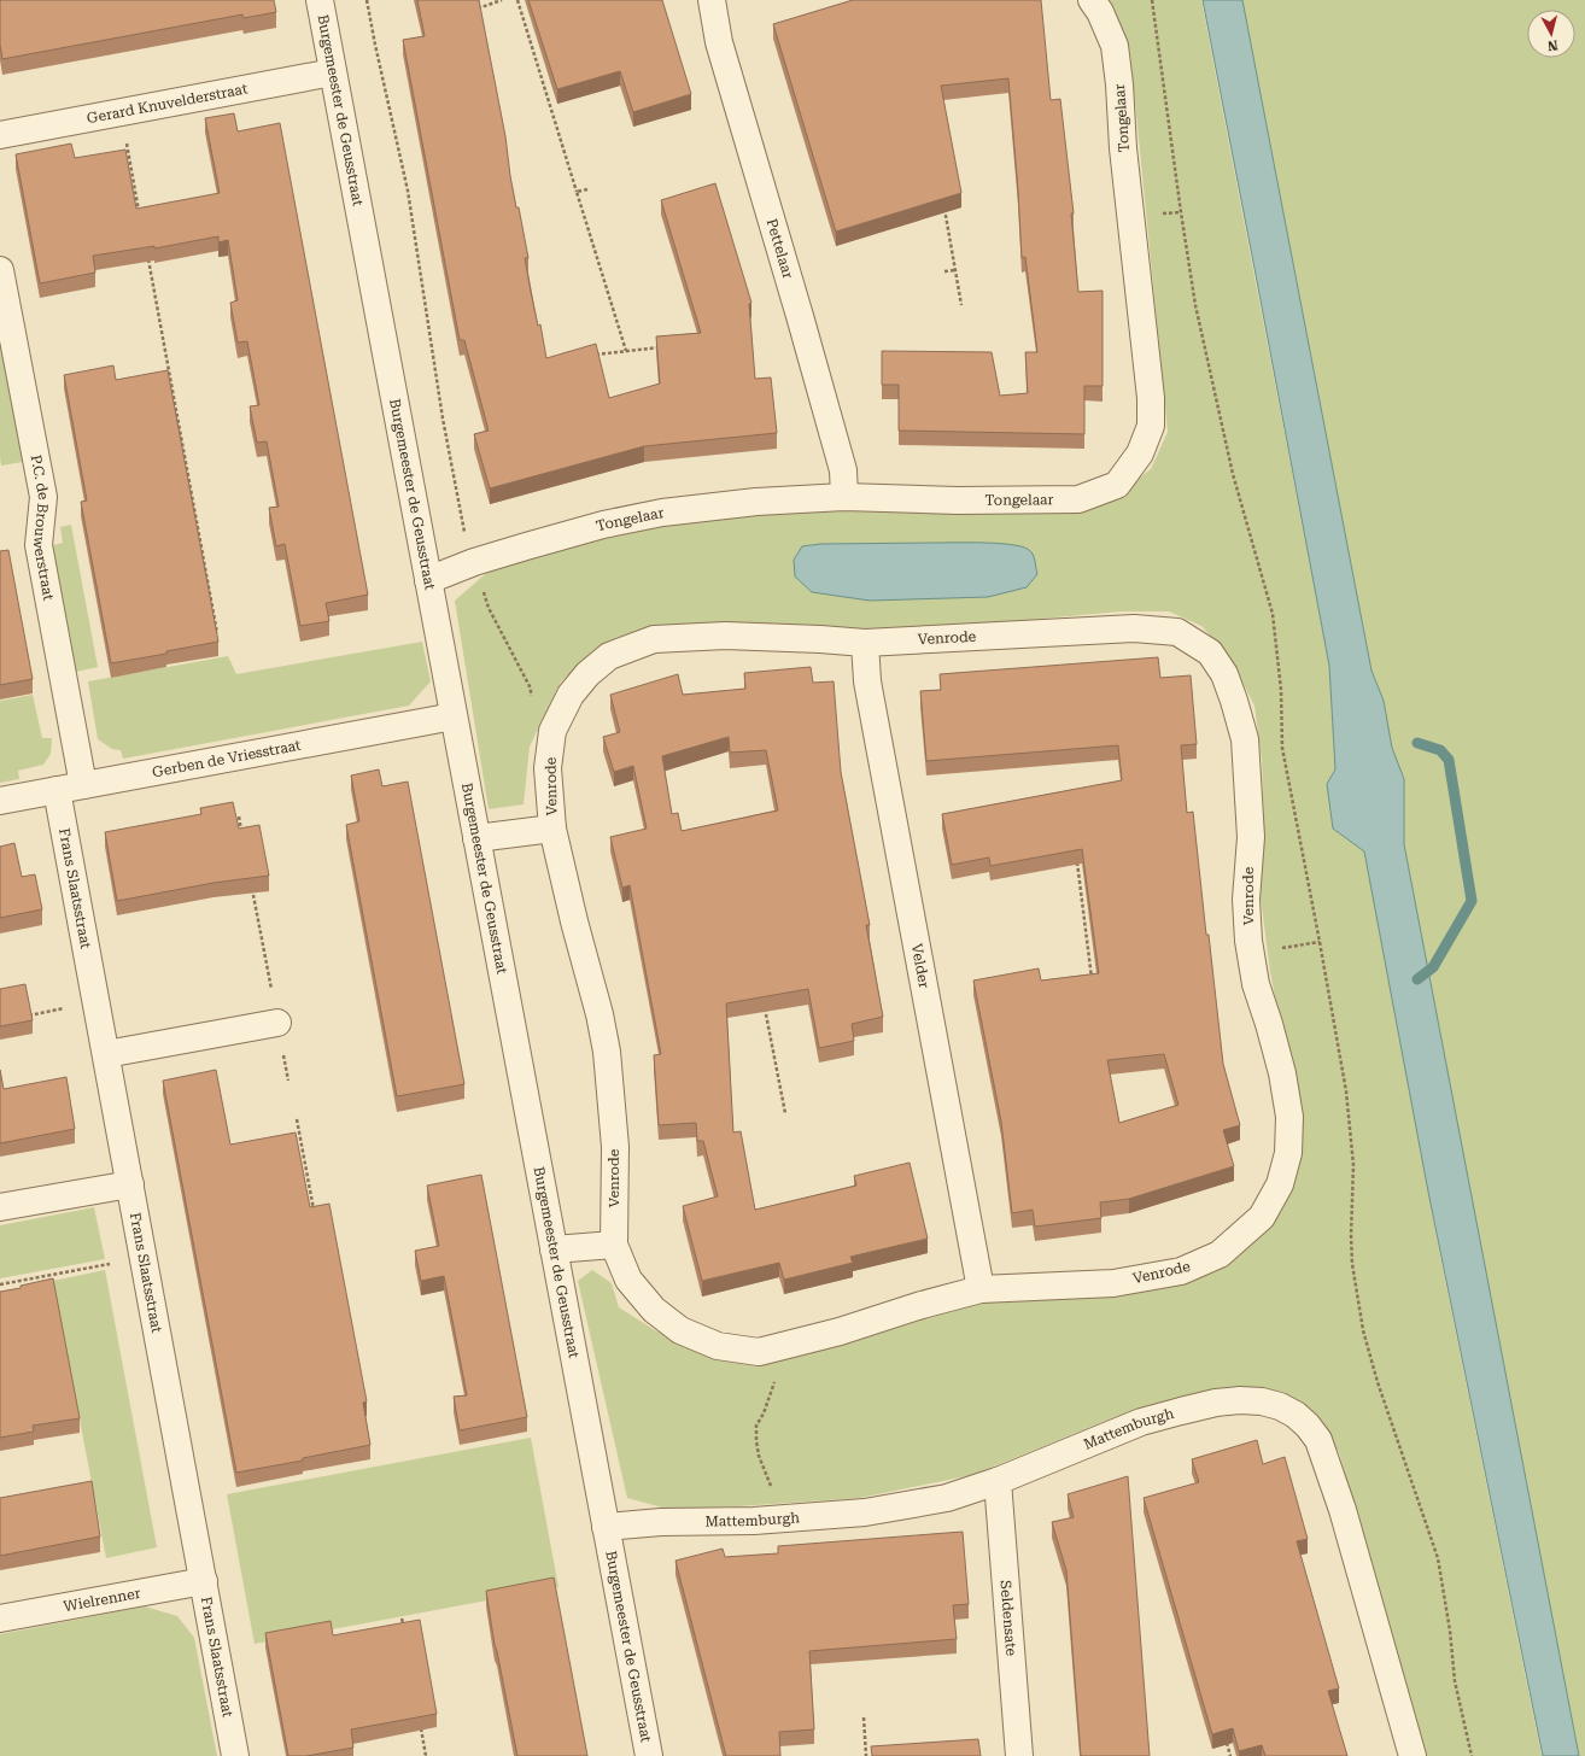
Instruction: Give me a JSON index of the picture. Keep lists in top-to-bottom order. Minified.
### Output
{"streets":{"street":["Gerard Knuvelderstraat","Burgemeester de Geusstraat","Tongelaar","Pettelaar","P.C. de Brouwerstraat","Venrode","Gerben de Vriesstraat","Frans Slaatsstraat","Velder","Mattemburgh","Wielrenner","Seldensate"]},"crossings":[["Gerard Knuvelderstraat","Burgemeester de Geusstraat"],["Burgemeester de Geusstraat","Tongelaar"],["Burgemeester de Geusstraat","Venrode"],["Burgemeester de Geusstraat","Gerben de Vriesstraat"],["Burgemeester de Geusstraat","Mattemburgh"],["Tongelaar","Pettelaar"],["P.C. de Brouwerstraat","Gerben de Vriesstraat"],["Venrode","Velder"],["Gerben de Vriesstraat","Frans Slaatsstraat"],["Frans Slaatsstraat","Wielrenner"],["Mattemburgh","Seldensate"]],"north":"bottom"}
